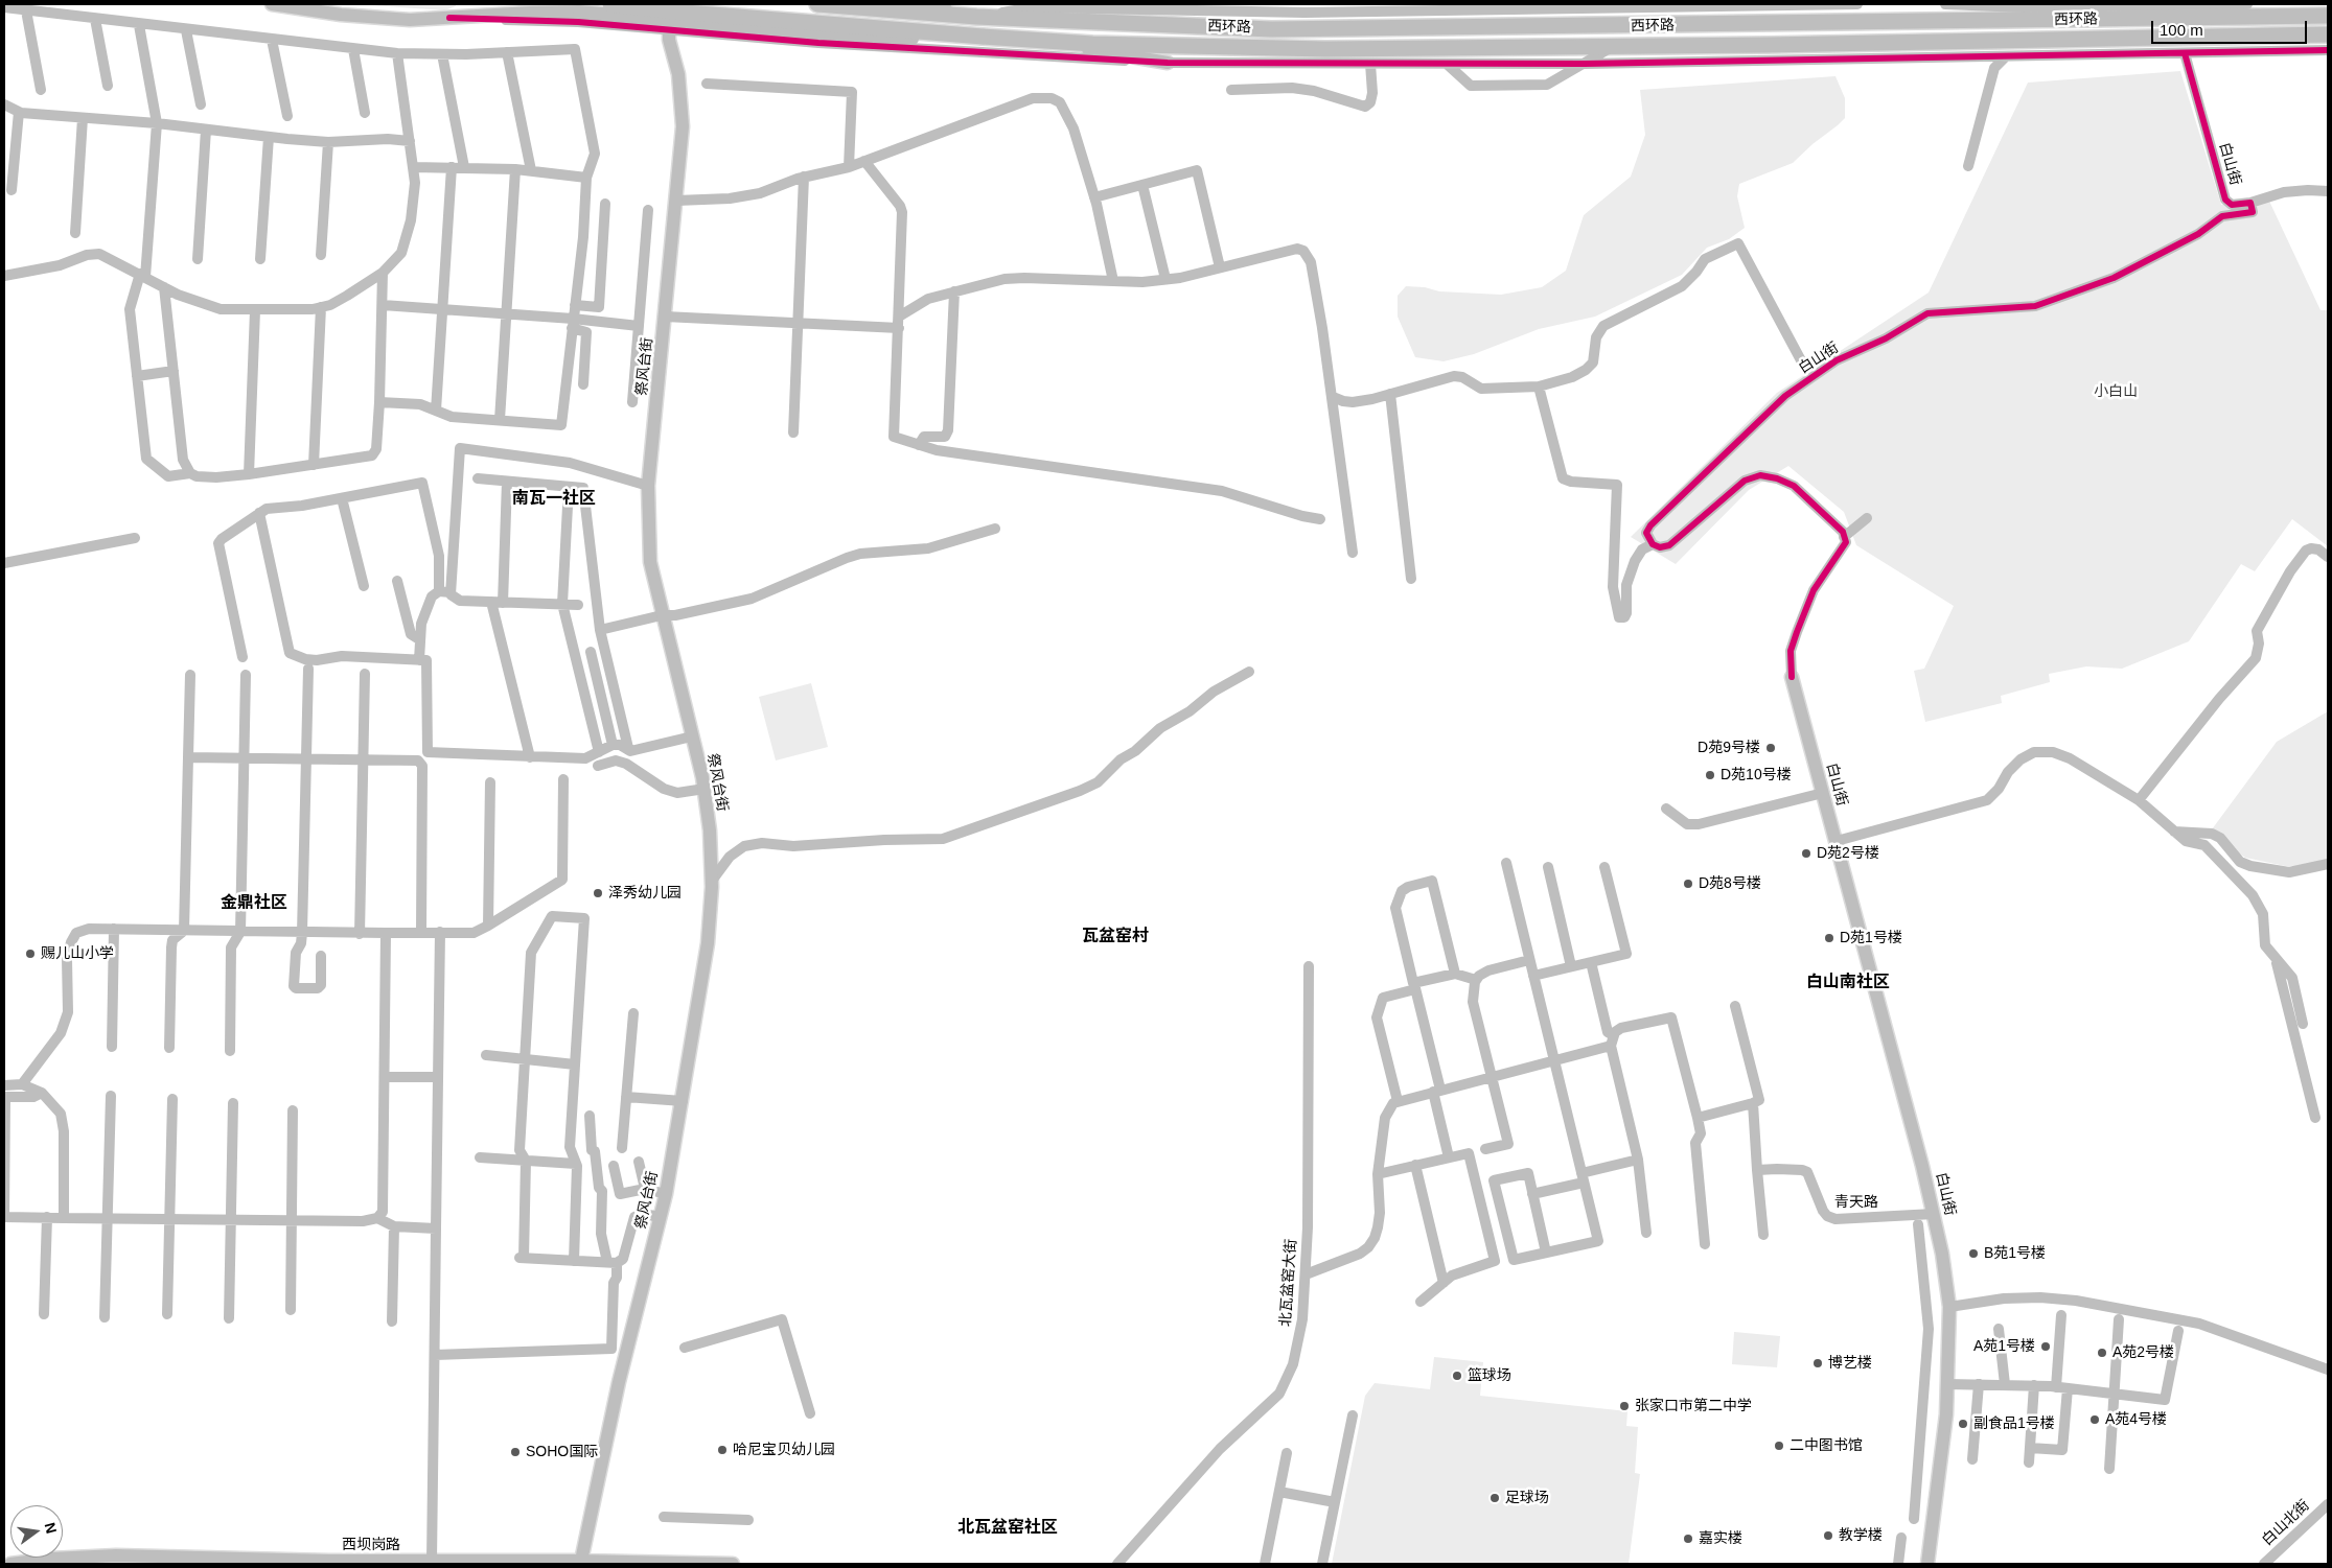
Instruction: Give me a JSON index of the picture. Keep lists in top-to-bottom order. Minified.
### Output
{"streets":{"highway":["西环路"],"main road":["白山街","祭风台街","西坝岗路"],"street":["青天路","北瓦盆窑大街","白山北街"]},"crossings":[["白山街","青天路"],["祭风台街","西坝岗路"]],"districts":["南瓦一社区","金鼎社区","瓦盆窑村","白山南社区","北瓦盆窑社区"],"parks":["小白山"],"places":["D苑9号楼","D苑10号楼","D苑2号楼","D苑8号楼","泽秀幼儿园","D苑1号楼","赐儿山小学","B苑1号楼","A苑1号楼","A苑2号楼","博艺楼","篮球场","张家口市第二中学","A苑4号楼","副食品1号楼","二中图书馆","哈尼宝贝幼儿园","SOHO国际","足球场","教学楼","嘉实楼"],"scale_bar":"100 m","north":"right"}
